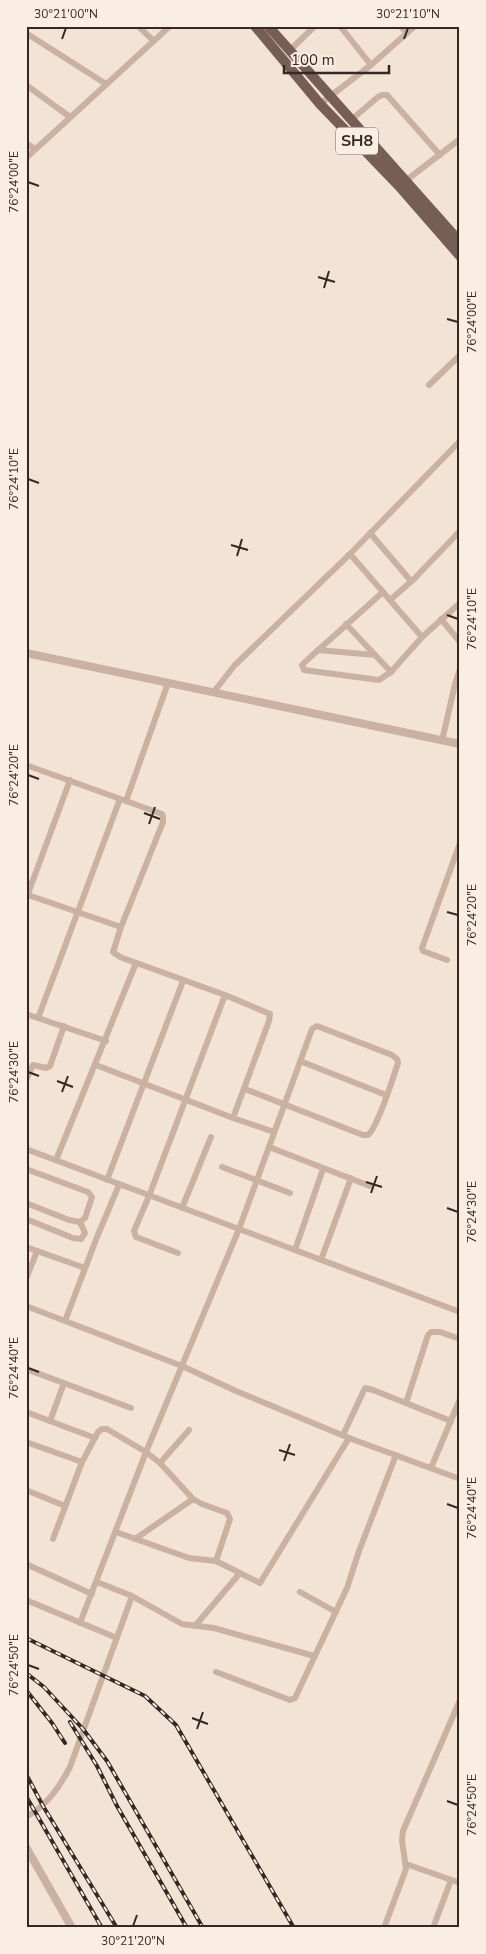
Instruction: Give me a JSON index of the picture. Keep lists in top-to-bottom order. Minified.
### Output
{"streets":{"main road":["SH8"]},"scale_bar":"100 m","coordinates":["30°21'00\"N","30°21'10\"N","76°24'00\"E","76°24'10\"E","76°24'20\"E","76°24'30\"E","76°24'40\"E","76°24'50\"E","30°21'20\"N"]}
